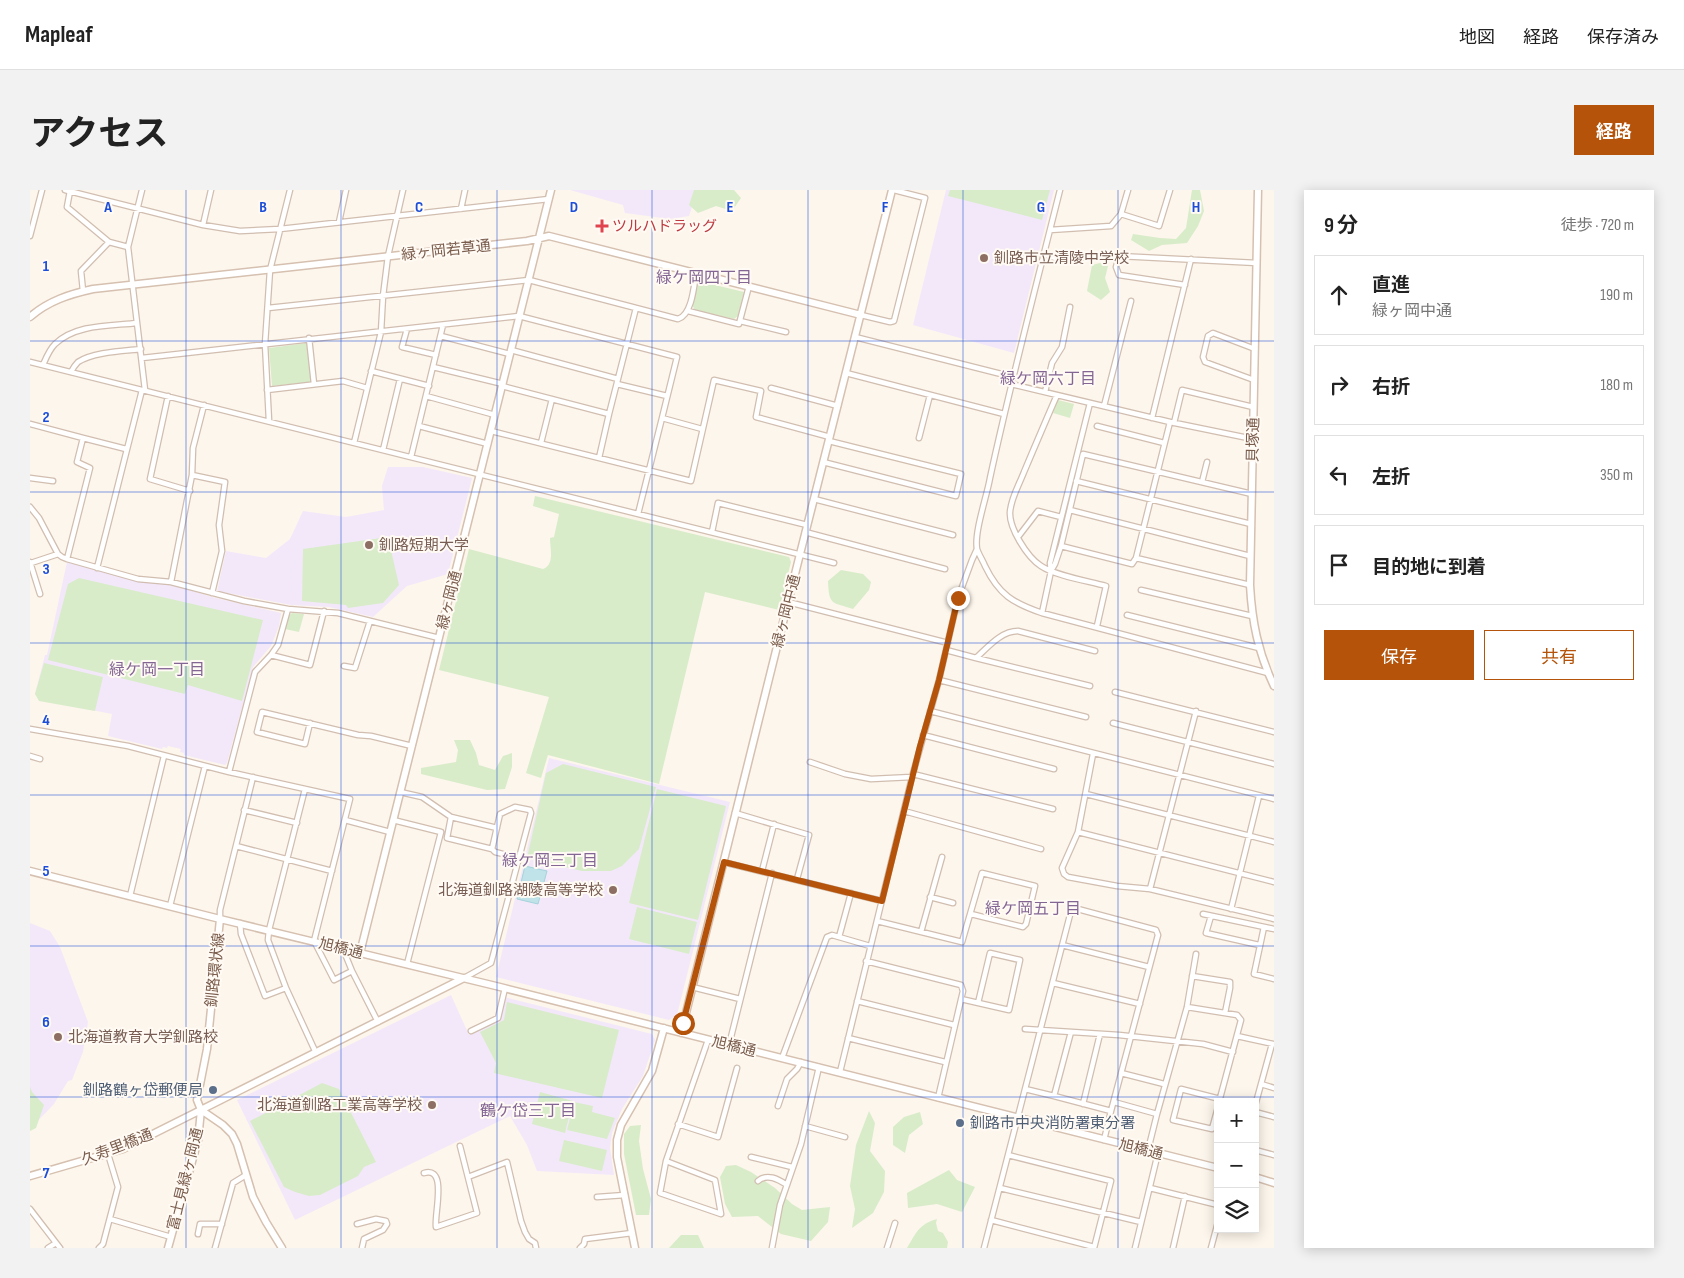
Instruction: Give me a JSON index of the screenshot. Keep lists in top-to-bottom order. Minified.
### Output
{"streets":{"street":["緑ヶ岡若草通","貝塚通","緑ヶ岡通","緑ヶ岡中通","旭橋通","釧路環状線","久寿里橋通","富士見緑ヶ岡通"]},"crossings":[["緑ヶ岡若草通","緑ヶ岡通"],["緑ヶ岡若草通","緑ヶ岡中通"],["緑ヶ岡通","旭橋通"],["緑ヶ岡中通","旭橋通"],["旭橋通","釧路環状線"],["旭橋通","久寿里橋通"],["釧路環状線","久寿里橋通"],["釧路環状線","富士見緑ヶ岡通"],["久寿里橋通","富士見緑ヶ岡通"]],"districts":["緑ケ岡四丁目","緑ケ岡六丁目","緑ケ岡一丁目","緑ケ岡三丁目","緑ケ岡五丁目","鶴ケ岱三丁目"],"places":{"health":["ツルハドラッグ"],"other":["釧路市立清陵中学校","釧路短期大学","北海道釧路湖陵高等学校","北海道教育大学釧路校","釧路鶴ヶ岱郵便局","北海道釧路工業高等学校","釧路市中央消防署東分署"]},"page":{"header":"Mapleaf","nav":["地図","経路","保存済み"],"title":"アクセス","buttons":["経路",["保存","共有"]],"heading":["9 分","徒歩 · 720 m"],"list":[["直進","緑ヶ岡中通","190 m"],["右折","180 m"],["左折","350 m"],"目的地に到着"],"map_buttons":["+","−"]},"grid":{"columns":["A","B","C","D","E","F","G","H"],"rows":["1","2","3","4","5","6","7"]}}
